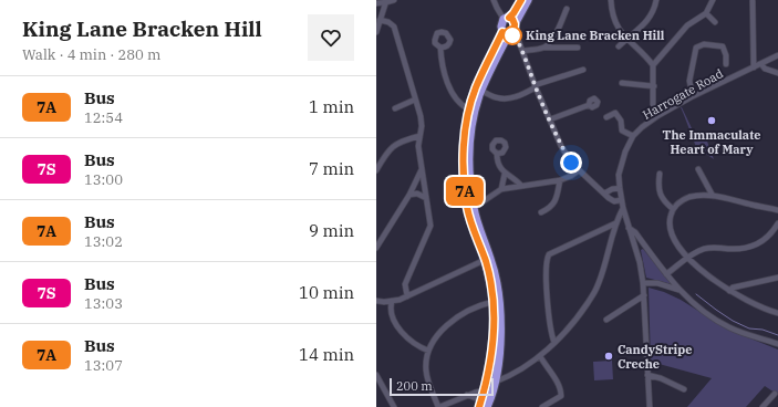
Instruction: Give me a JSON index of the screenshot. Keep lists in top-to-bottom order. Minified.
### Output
{"streets":{"street":["Harrogate Road"]},"places":["King Lane Bracken Hill","The Immaculate Heart of Mary","CandyStripe Creche"],"lines":["bus line 7A"],"scale_bar":"200 m","page":{"heading":["King Lane Bracken Hill","Walk · 4 min · 280 m"],"on_map":"7A","list":[{"mark":"7A","name":"Bus","note":"12:54","value":"1 min"},{"mark":"7S","name":"Bus","note":"13:00","value":"7 min"},{"mark":"7A","name":"Bus","note":"13:02","value":"9 min"},{"mark":"7S","name":"Bus","note":"13:03","value":"10 min"},{"mark":"7A","name":"Bus","note":"13:07","value":"14 min"}],"scale":"200 m"}}
